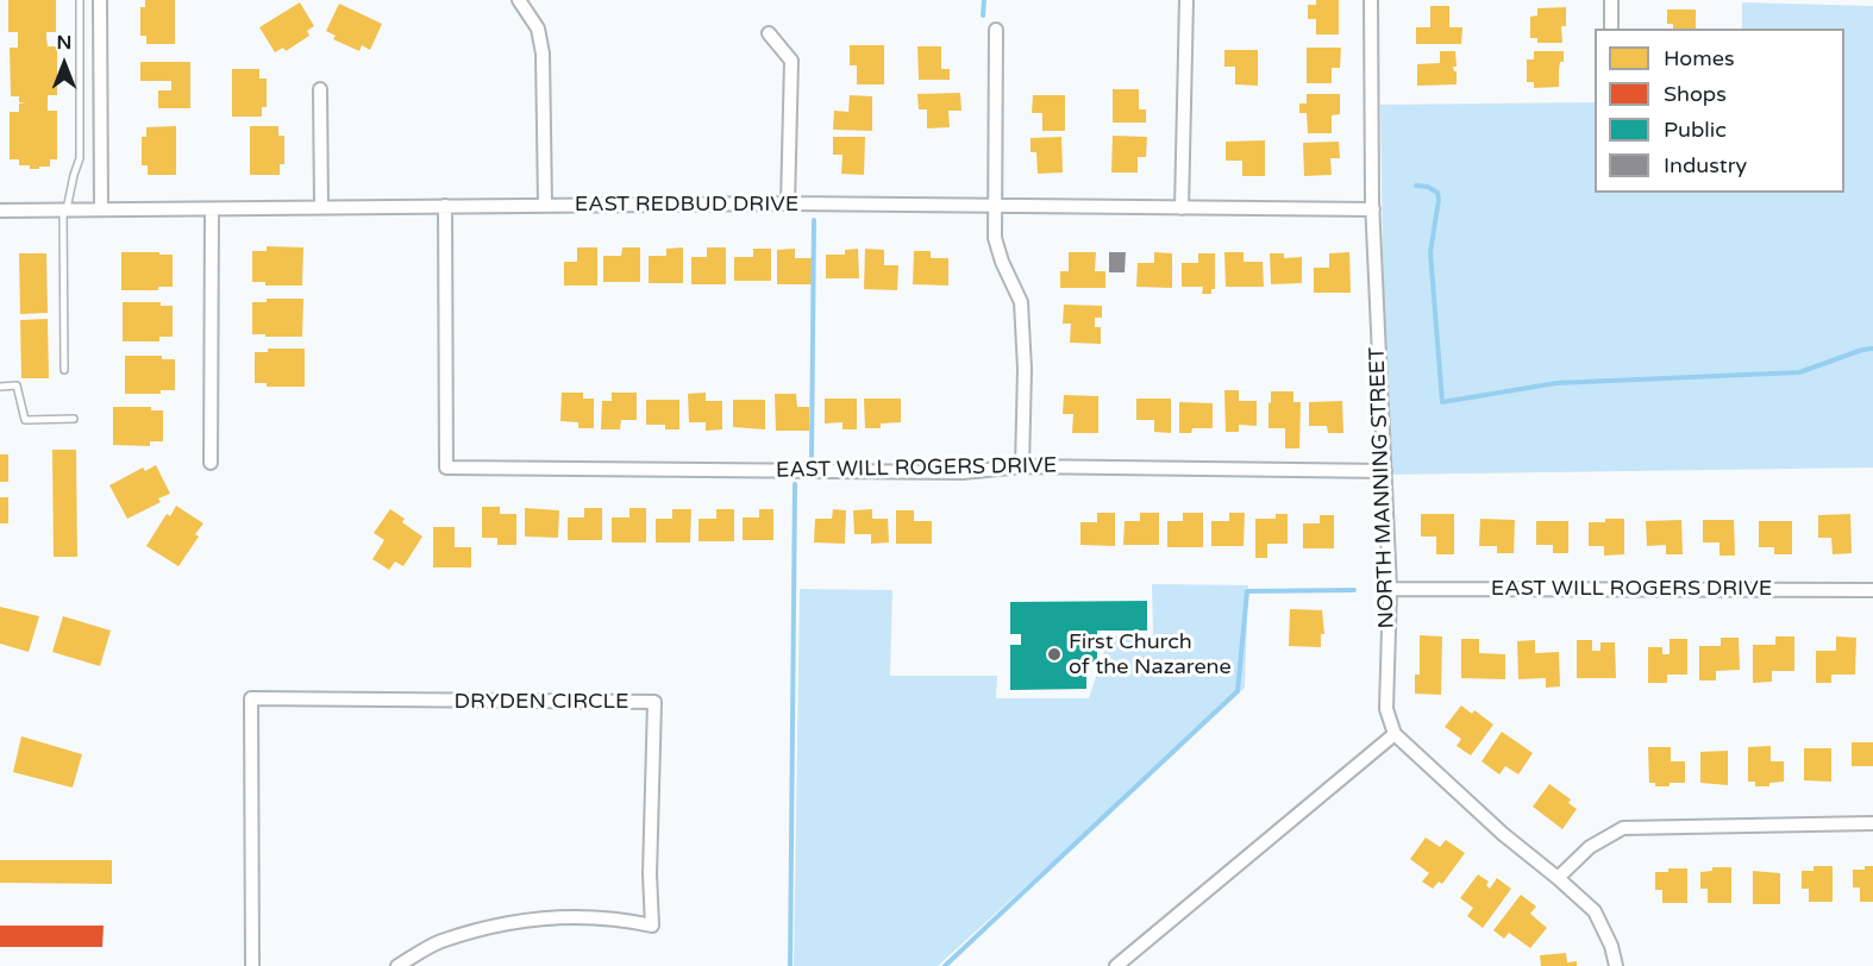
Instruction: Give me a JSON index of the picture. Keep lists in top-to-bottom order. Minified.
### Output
{"streets":{"street":["EAST REDBUD DRIVE","EAST WILL ROGERS DRIVE","NORTH MANNING STREET","DRYDEN CIRCLE"]},"crossings":[["EAST REDBUD DRIVE","EAST WILL ROGERS DRIVE"],["EAST REDBUD DRIVE","NORTH MANNING STREET"],["EAST WILL ROGERS DRIVE","NORTH MANNING STREET"]],"places":["First Church of the Nazarene"],"legend":["Homes","Shops","Public","Industry"],"north":"top"}
